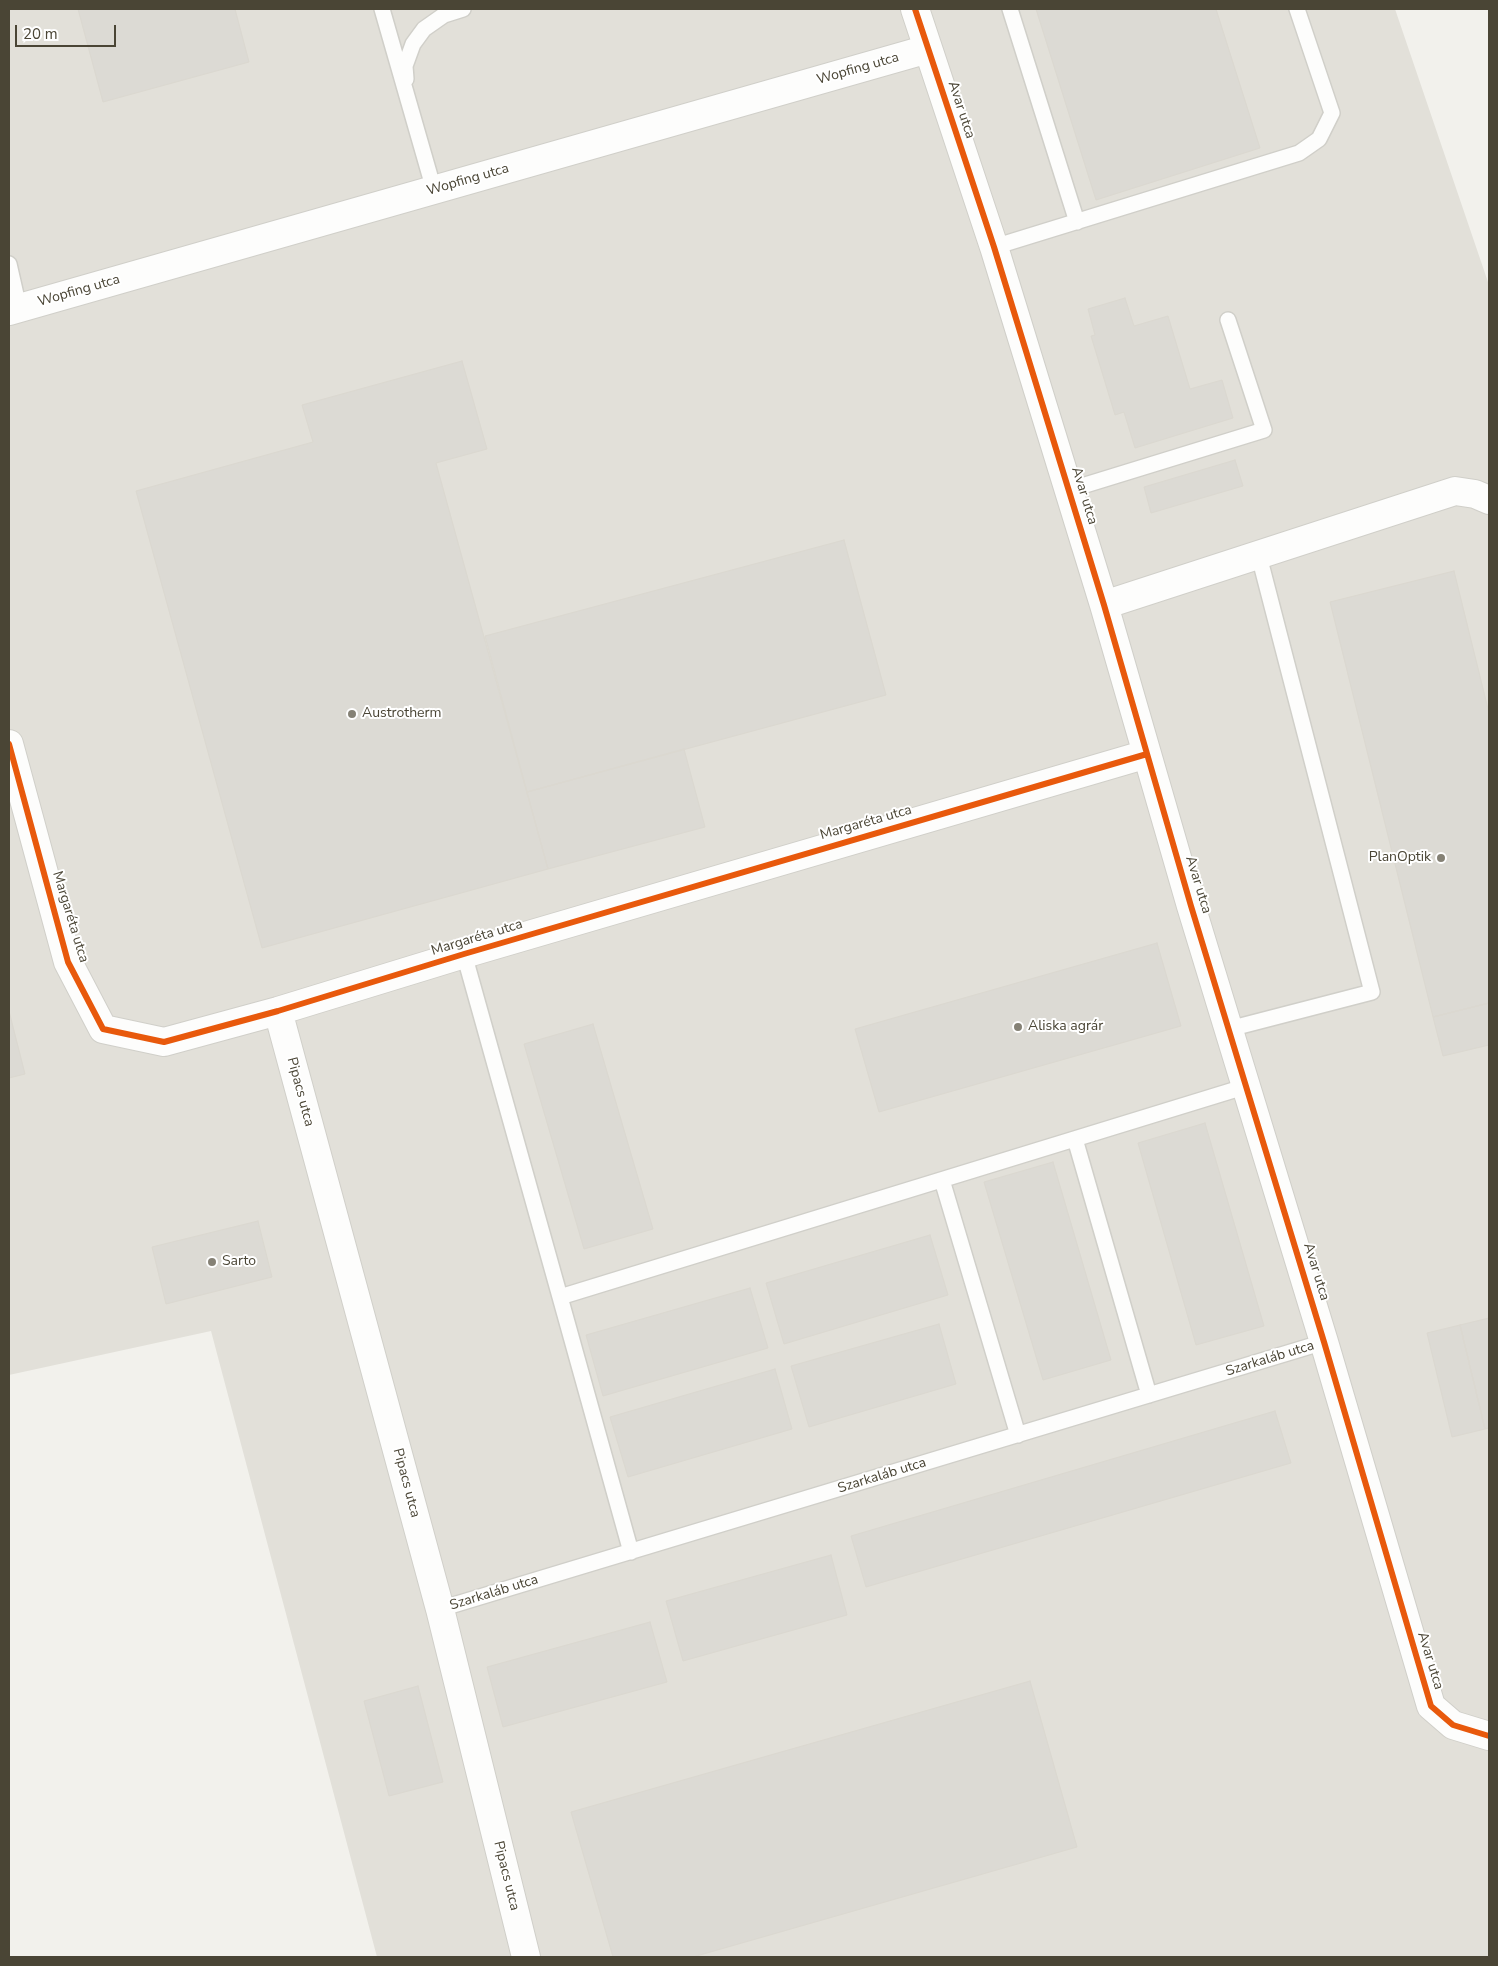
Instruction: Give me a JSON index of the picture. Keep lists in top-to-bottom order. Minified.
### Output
{"streets":{"street":["Wopfing utca","Avar utca","Margaréta utca","Pipacs utca"],"lane":["Szarkaláb utca"]},"crossings":[["Wopfing utca","Avar utca"],["Avar utca","Margaréta utca"],["Avar utca","Szarkaláb utca"],["Margaréta utca","Pipacs utca"],["Pipacs utca","Szarkaláb utca"]],"places":["Austrotherm","PlanOptik","Aliska agrár","Sarto"],"scale_bar":"20 m"}
